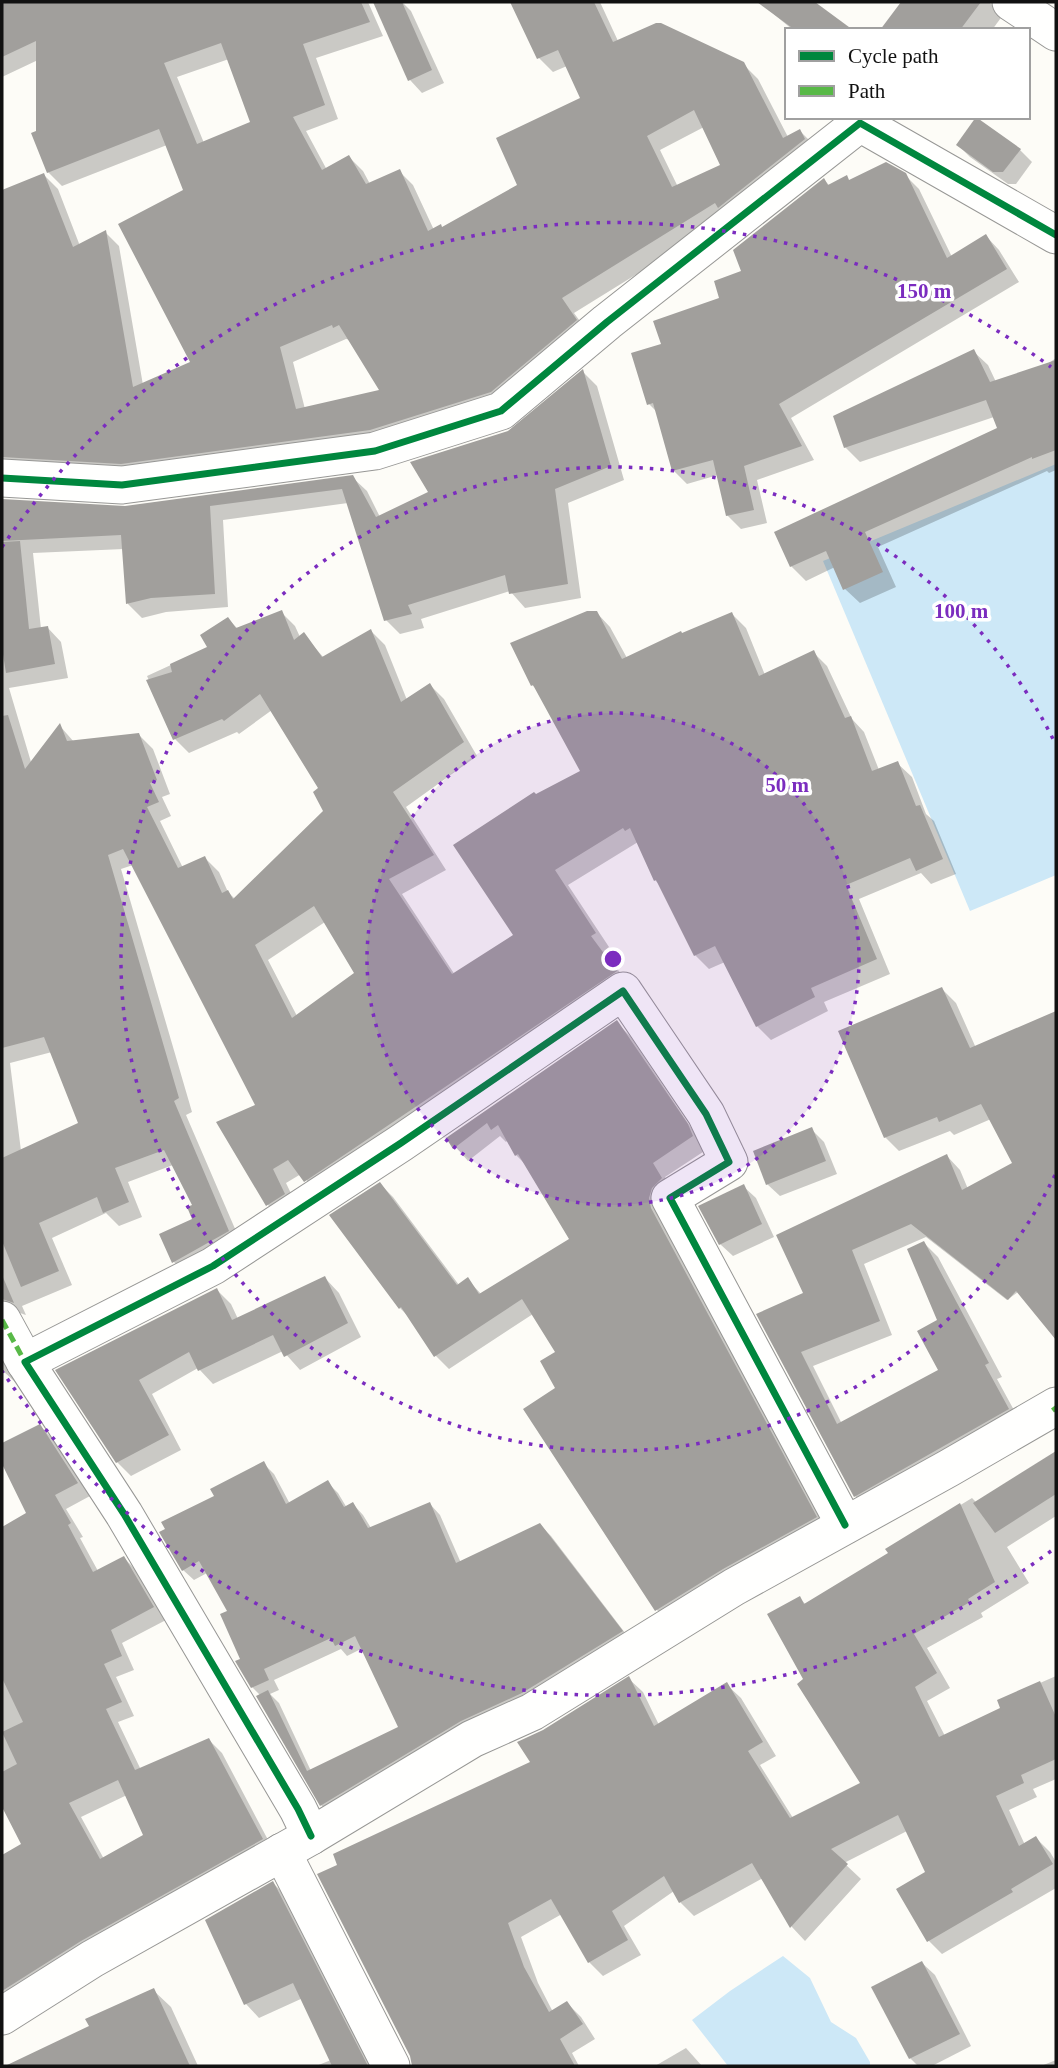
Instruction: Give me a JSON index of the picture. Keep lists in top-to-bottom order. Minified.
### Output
{"legend":["Cycle path","Path"],"rings":["150 m","100 m","50 m"]}
